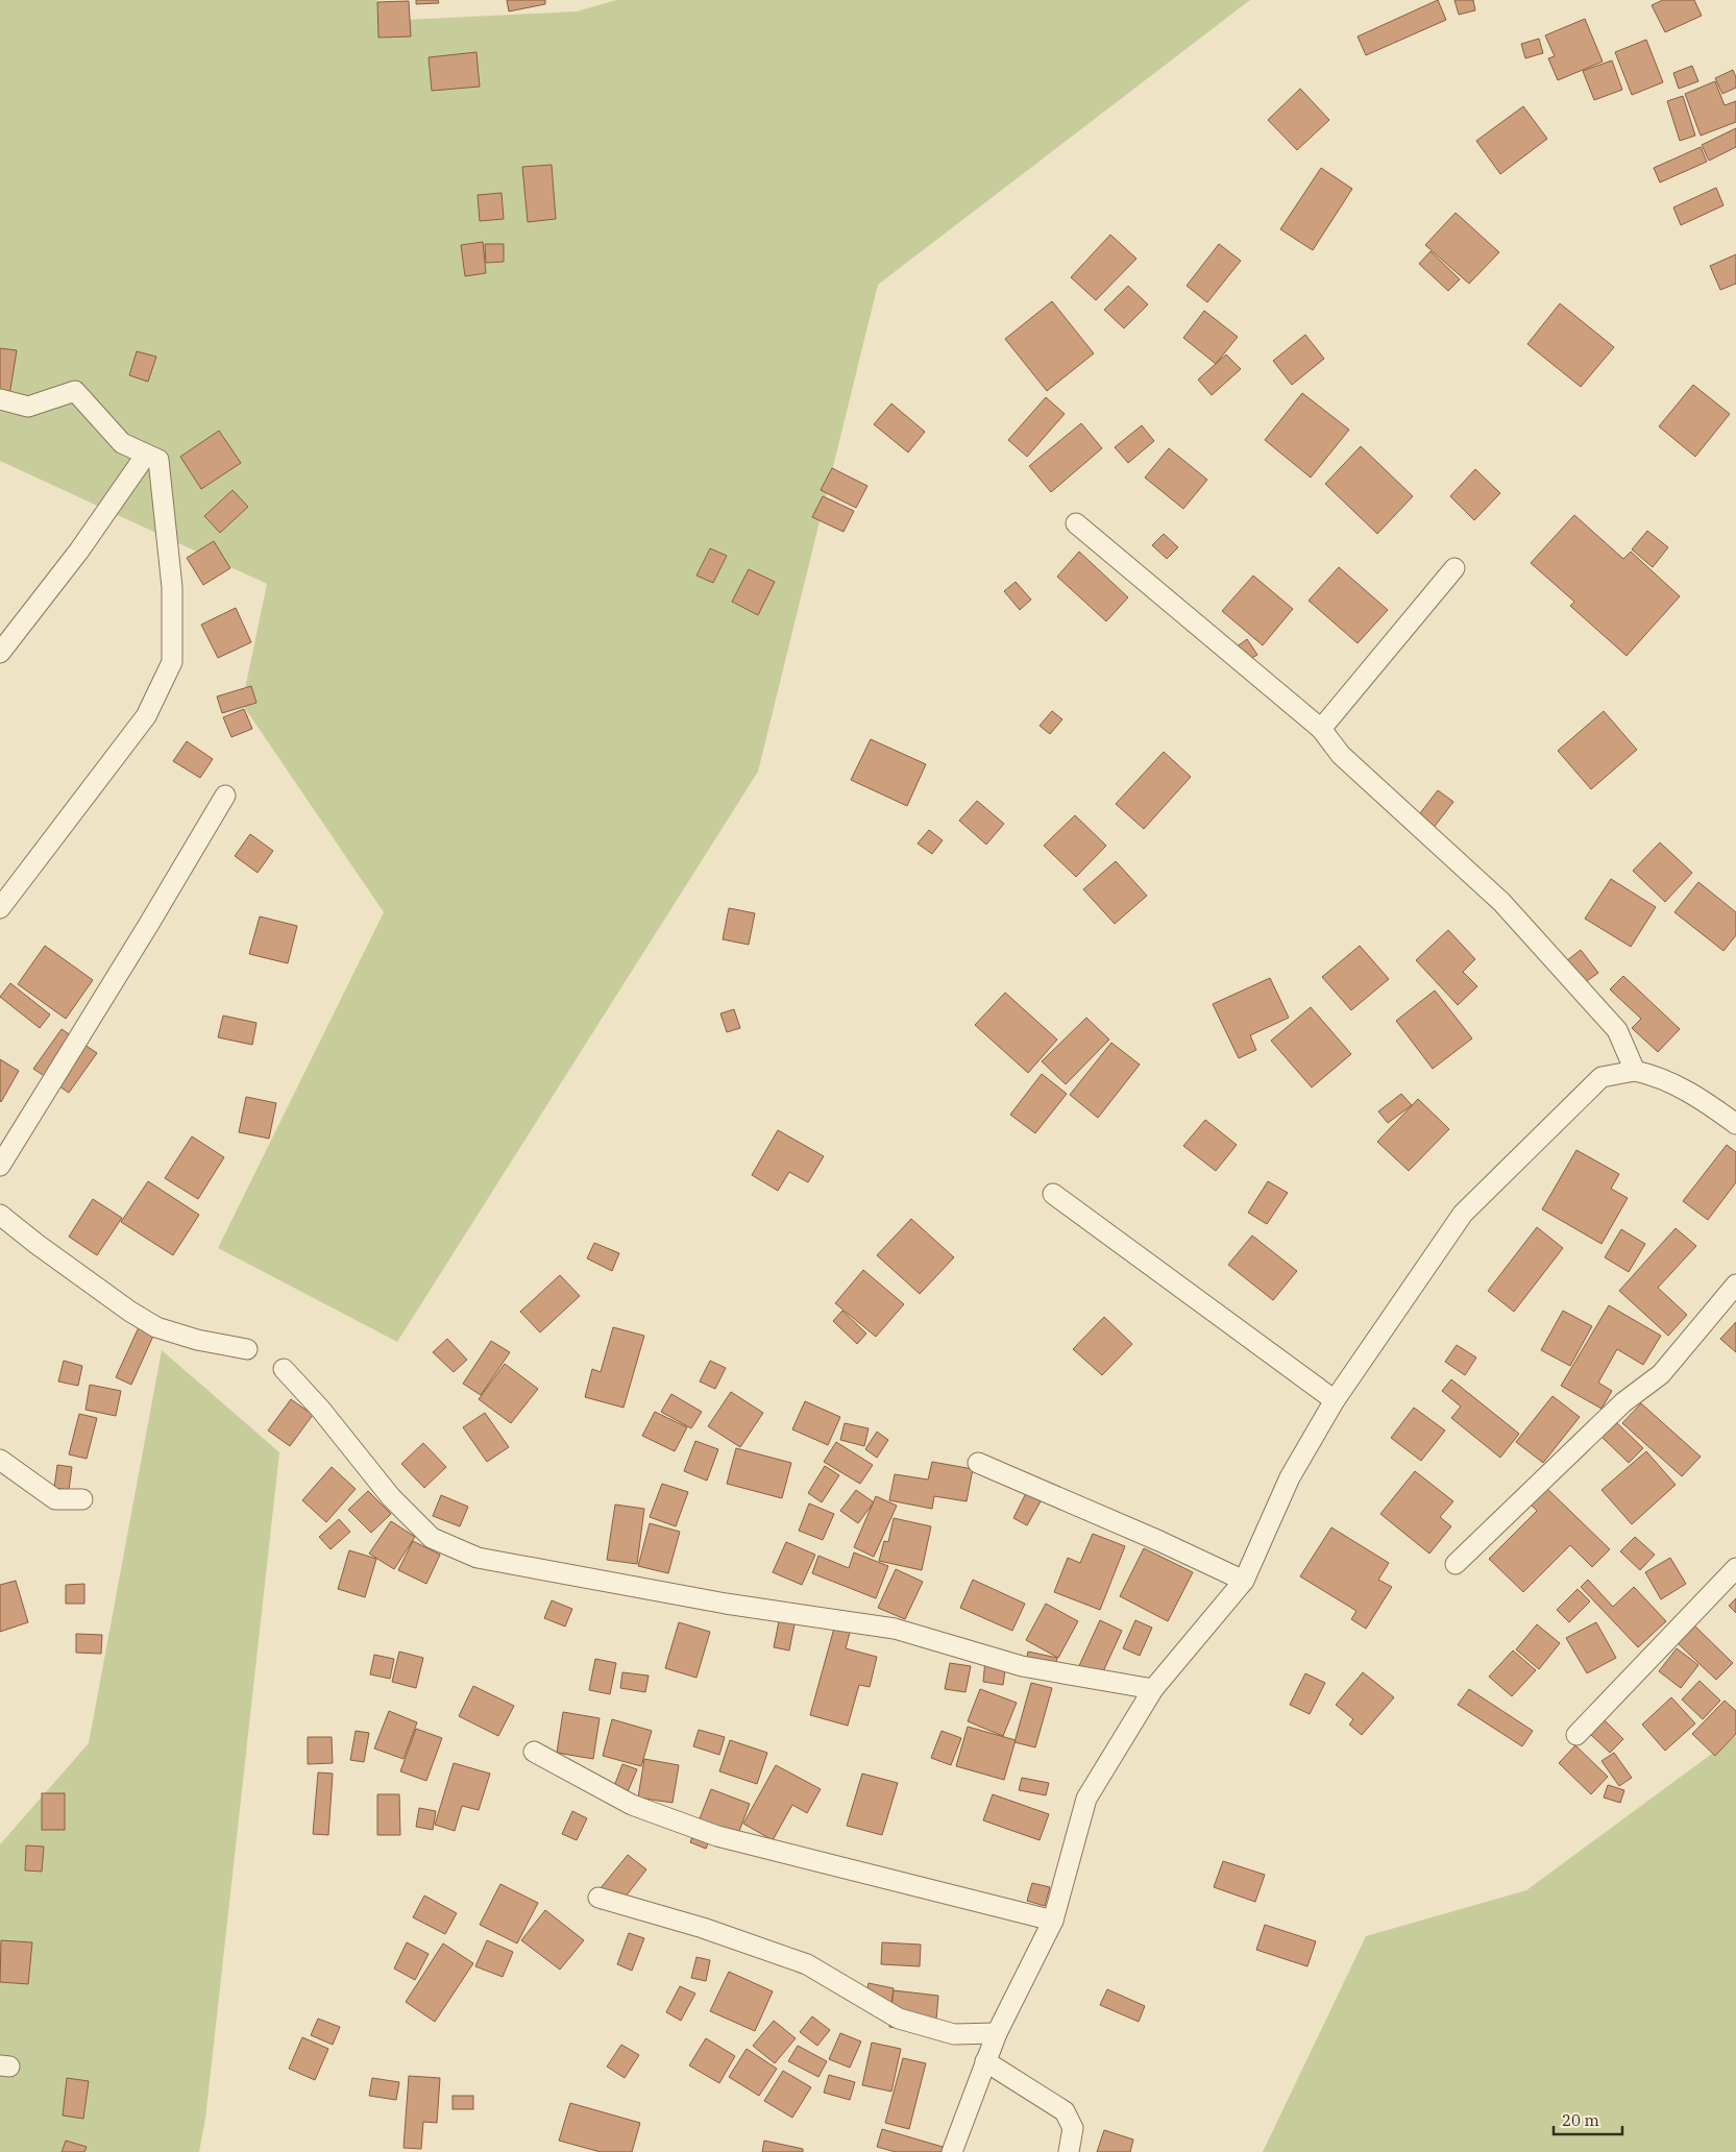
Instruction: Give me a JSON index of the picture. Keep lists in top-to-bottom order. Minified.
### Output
{"scale_bar":"20 m"}
